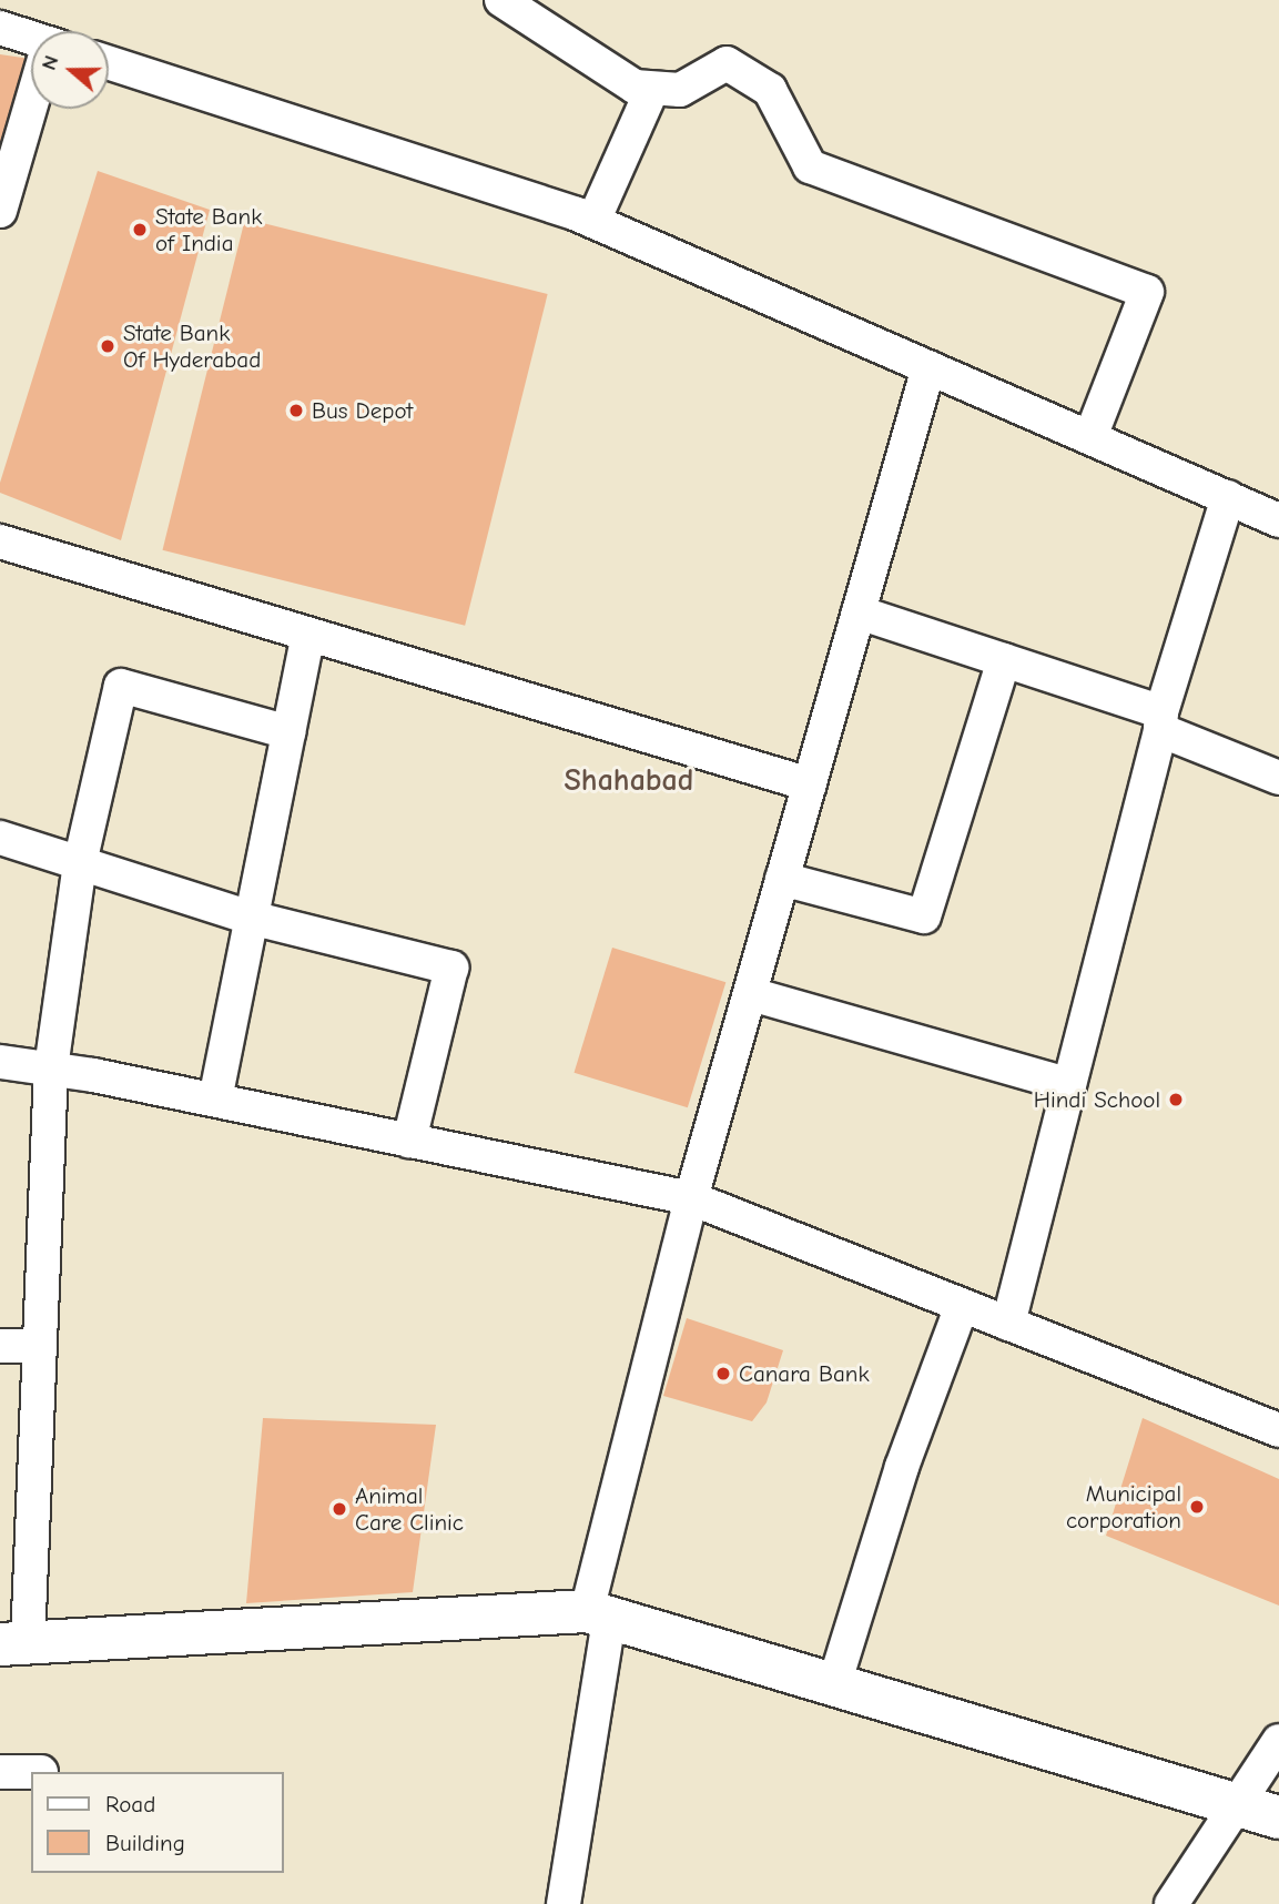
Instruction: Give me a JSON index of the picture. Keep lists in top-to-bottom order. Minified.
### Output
{"districts":["Shahabad"],"places":["State Bank of India","State Bank Of Hyderabad","Bus Depot","Hindi School","Canara Bank","Municipal corporation","Animal Care Clinic"],"legend":["Road","Building"],"north":"left"}
